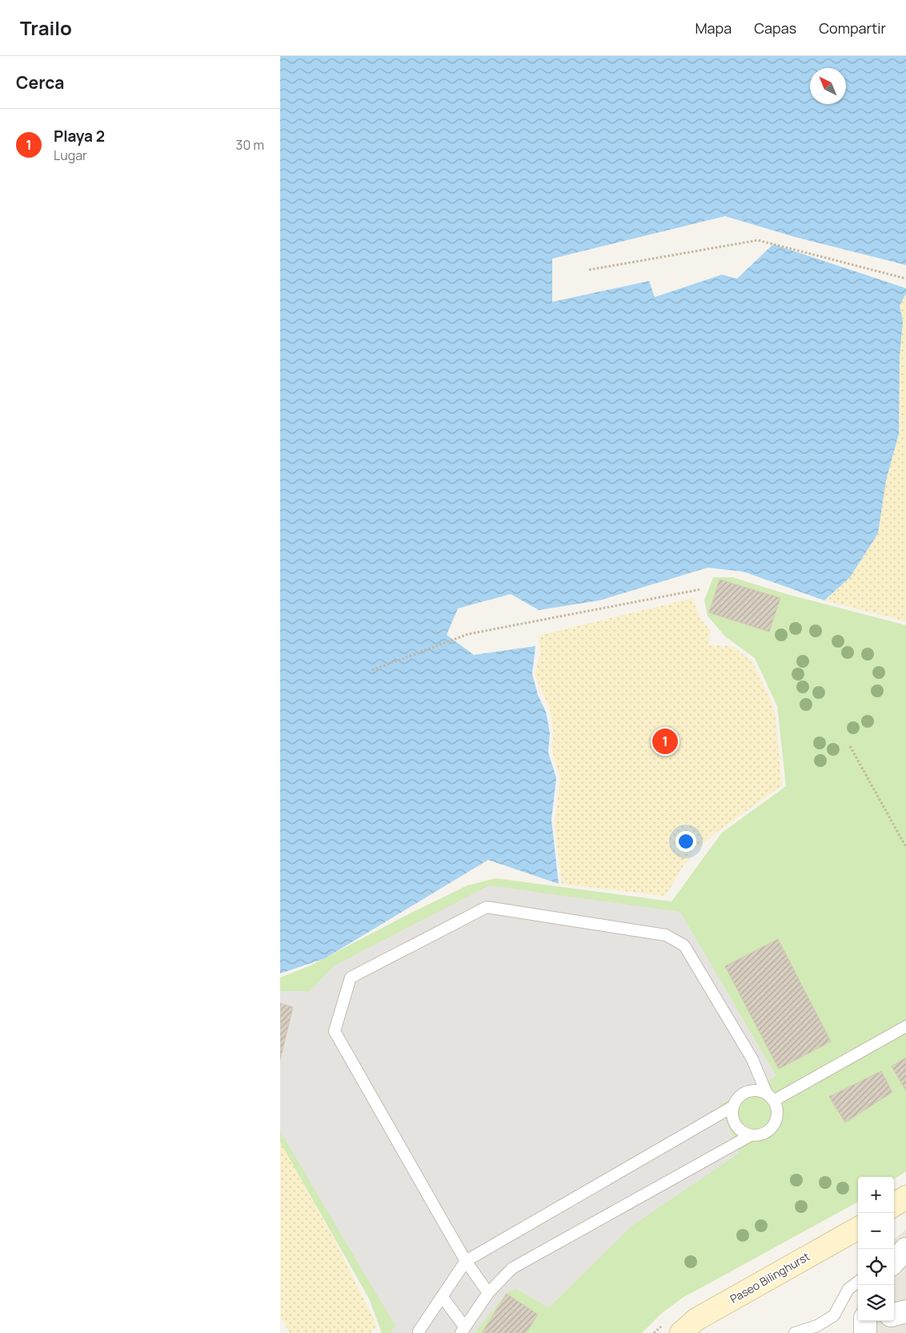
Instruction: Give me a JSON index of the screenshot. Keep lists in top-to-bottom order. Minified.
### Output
{"streets":{"main road":["Paseo Bilinghurst"]},"north":"top left","page":{"header":"Trailo","nav":["Mapa","Capas","Compartir"],"heading":"Cerca","list":[{"mark":"1","name":"Playa 2","note":"Lugar","value":"30 m"}],"pins":"1","map_buttons":["+","−"]}}
